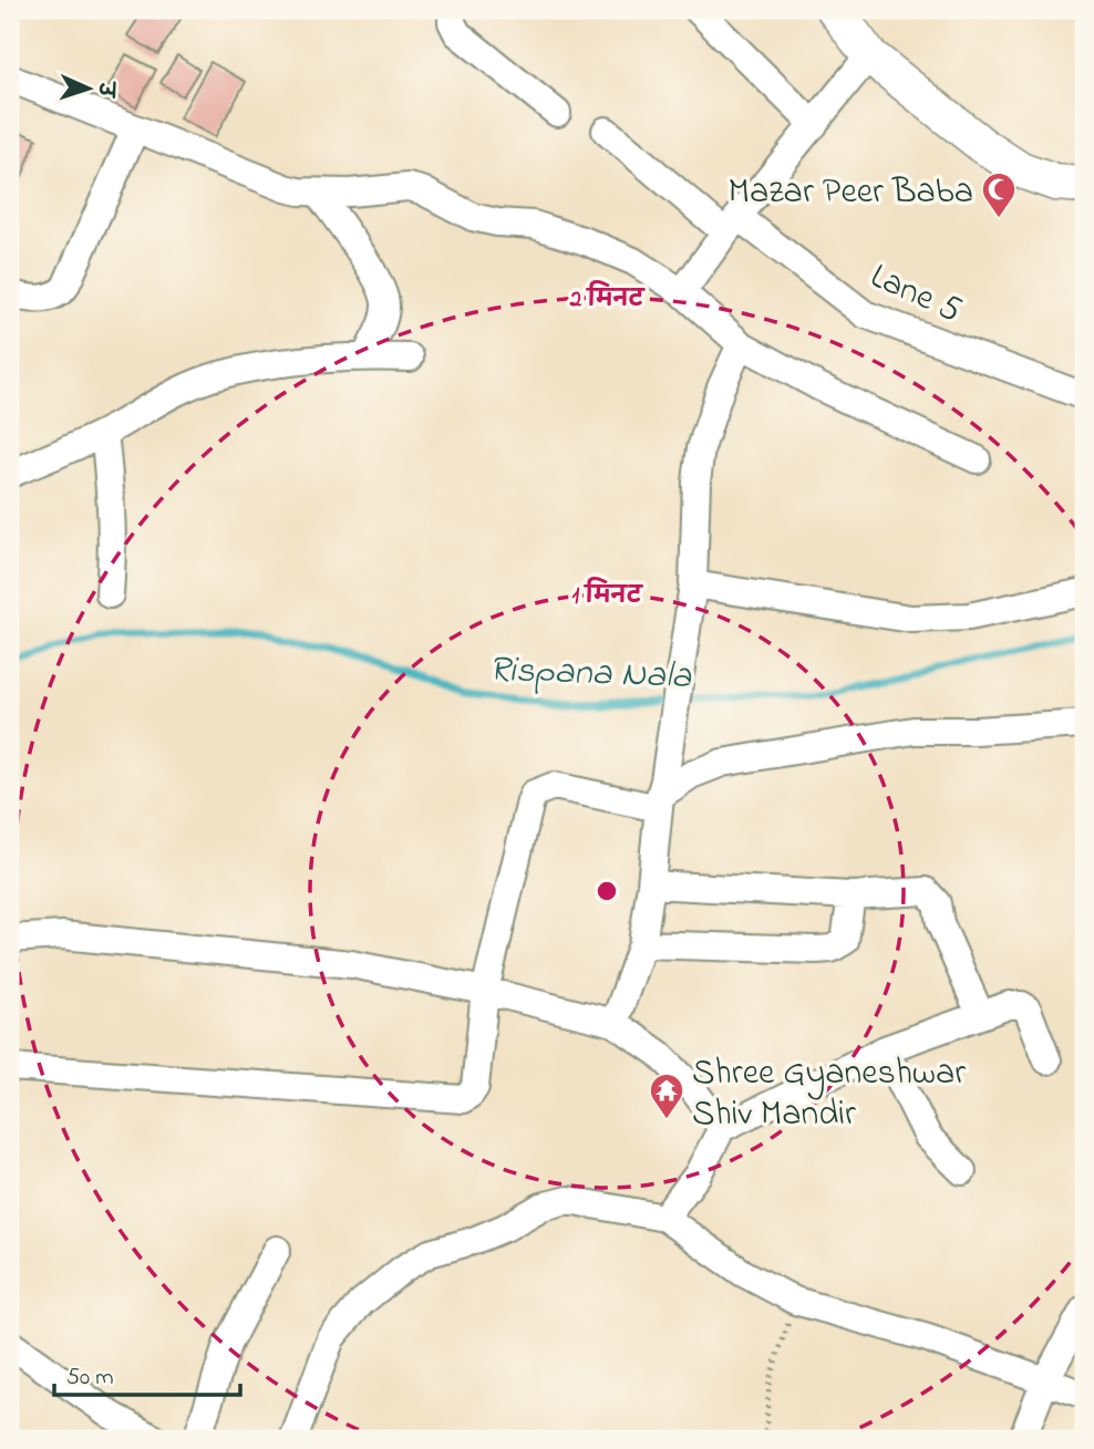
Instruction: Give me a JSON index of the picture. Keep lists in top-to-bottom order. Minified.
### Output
{"streets":{"street":["Lane 5"]},"water":["Rispana Nala"],"places":{"mosque":["Mazar Peer Baba"],"temple":["Shree Gyaneshwar Shiv Mandir"]},"scale_bar":"50 m","north":"right","rings":["2 मिनट","1 मिनट"]}
